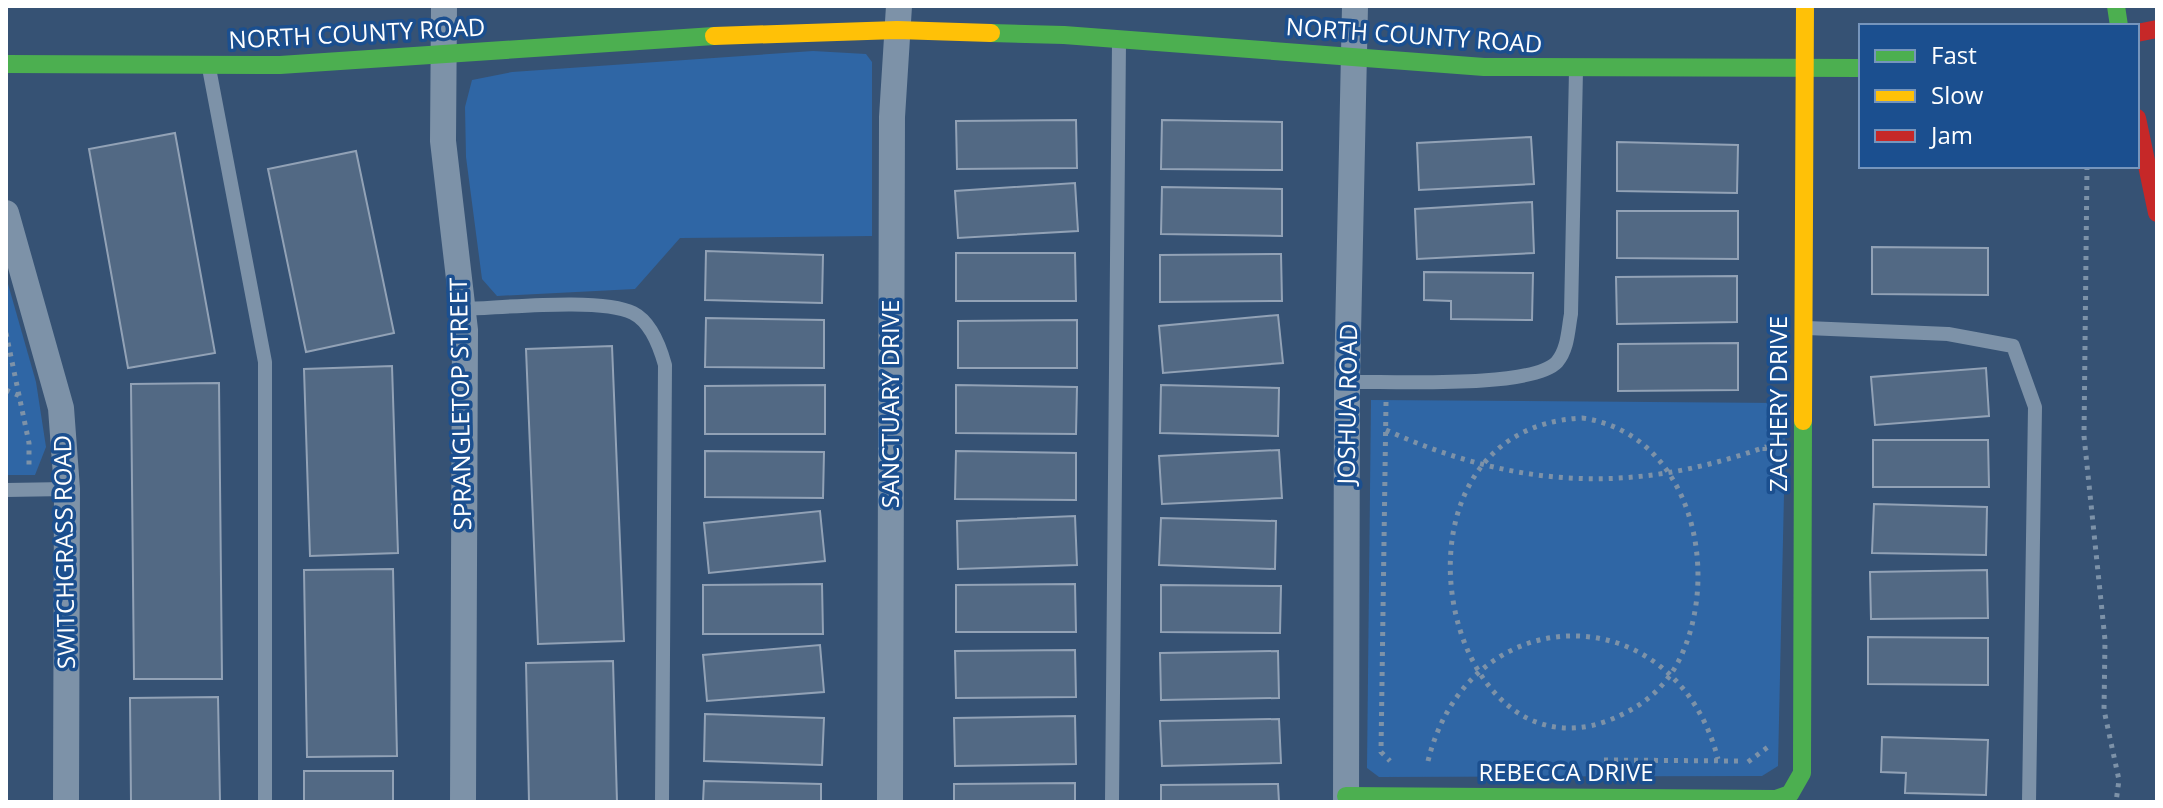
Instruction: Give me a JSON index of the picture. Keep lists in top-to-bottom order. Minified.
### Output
{"streets":{"street":["NORTH COUNTY ROAD","SPRANGLETOP STREET","SANCTUARY DRIVE","JOSHUA ROAD","ZACHERY DRIVE","SWITCHGRASS ROAD","REBECCA DRIVE"]},"crossings":[["NORTH COUNTY ROAD","SPRANGLETOP STREET"],["NORTH COUNTY ROAD","SANCTUARY DRIVE"],["NORTH COUNTY ROAD","JOSHUA ROAD"],["NORTH COUNTY ROAD","ZACHERY DRIVE"],["JOSHUA ROAD","REBECCA DRIVE"],["ZACHERY DRIVE","REBECCA DRIVE"]],"legend":["Fast","Slow","Jam"]}
